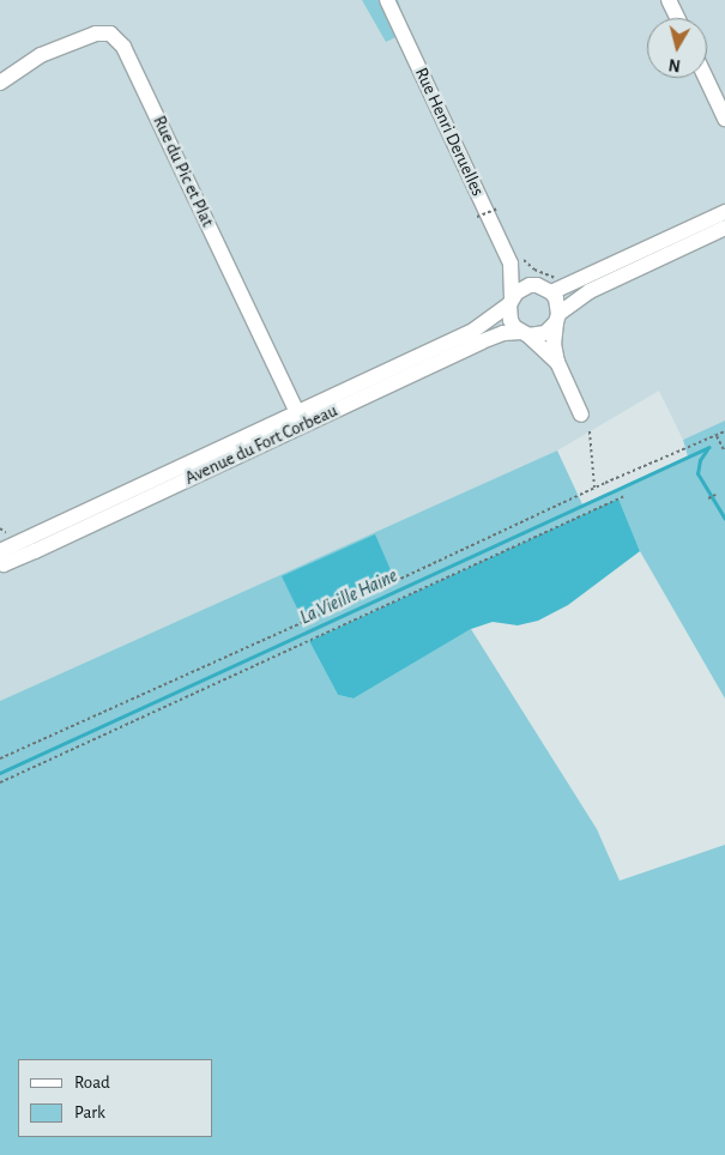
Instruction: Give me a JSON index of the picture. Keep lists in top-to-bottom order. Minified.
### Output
{"streets":{"street":["Rue Henri Deruelles","Rue du Pic et Plat","Avenue du Fort Corbeau"]},"crossings":[["Rue Henri Deruelles","Avenue du Fort Corbeau"],["Rue du Pic et Plat","Avenue du Fort Corbeau"]],"water":["La Vieille Haine"],"legend":["Road","Park"],"north":"bottom"}
